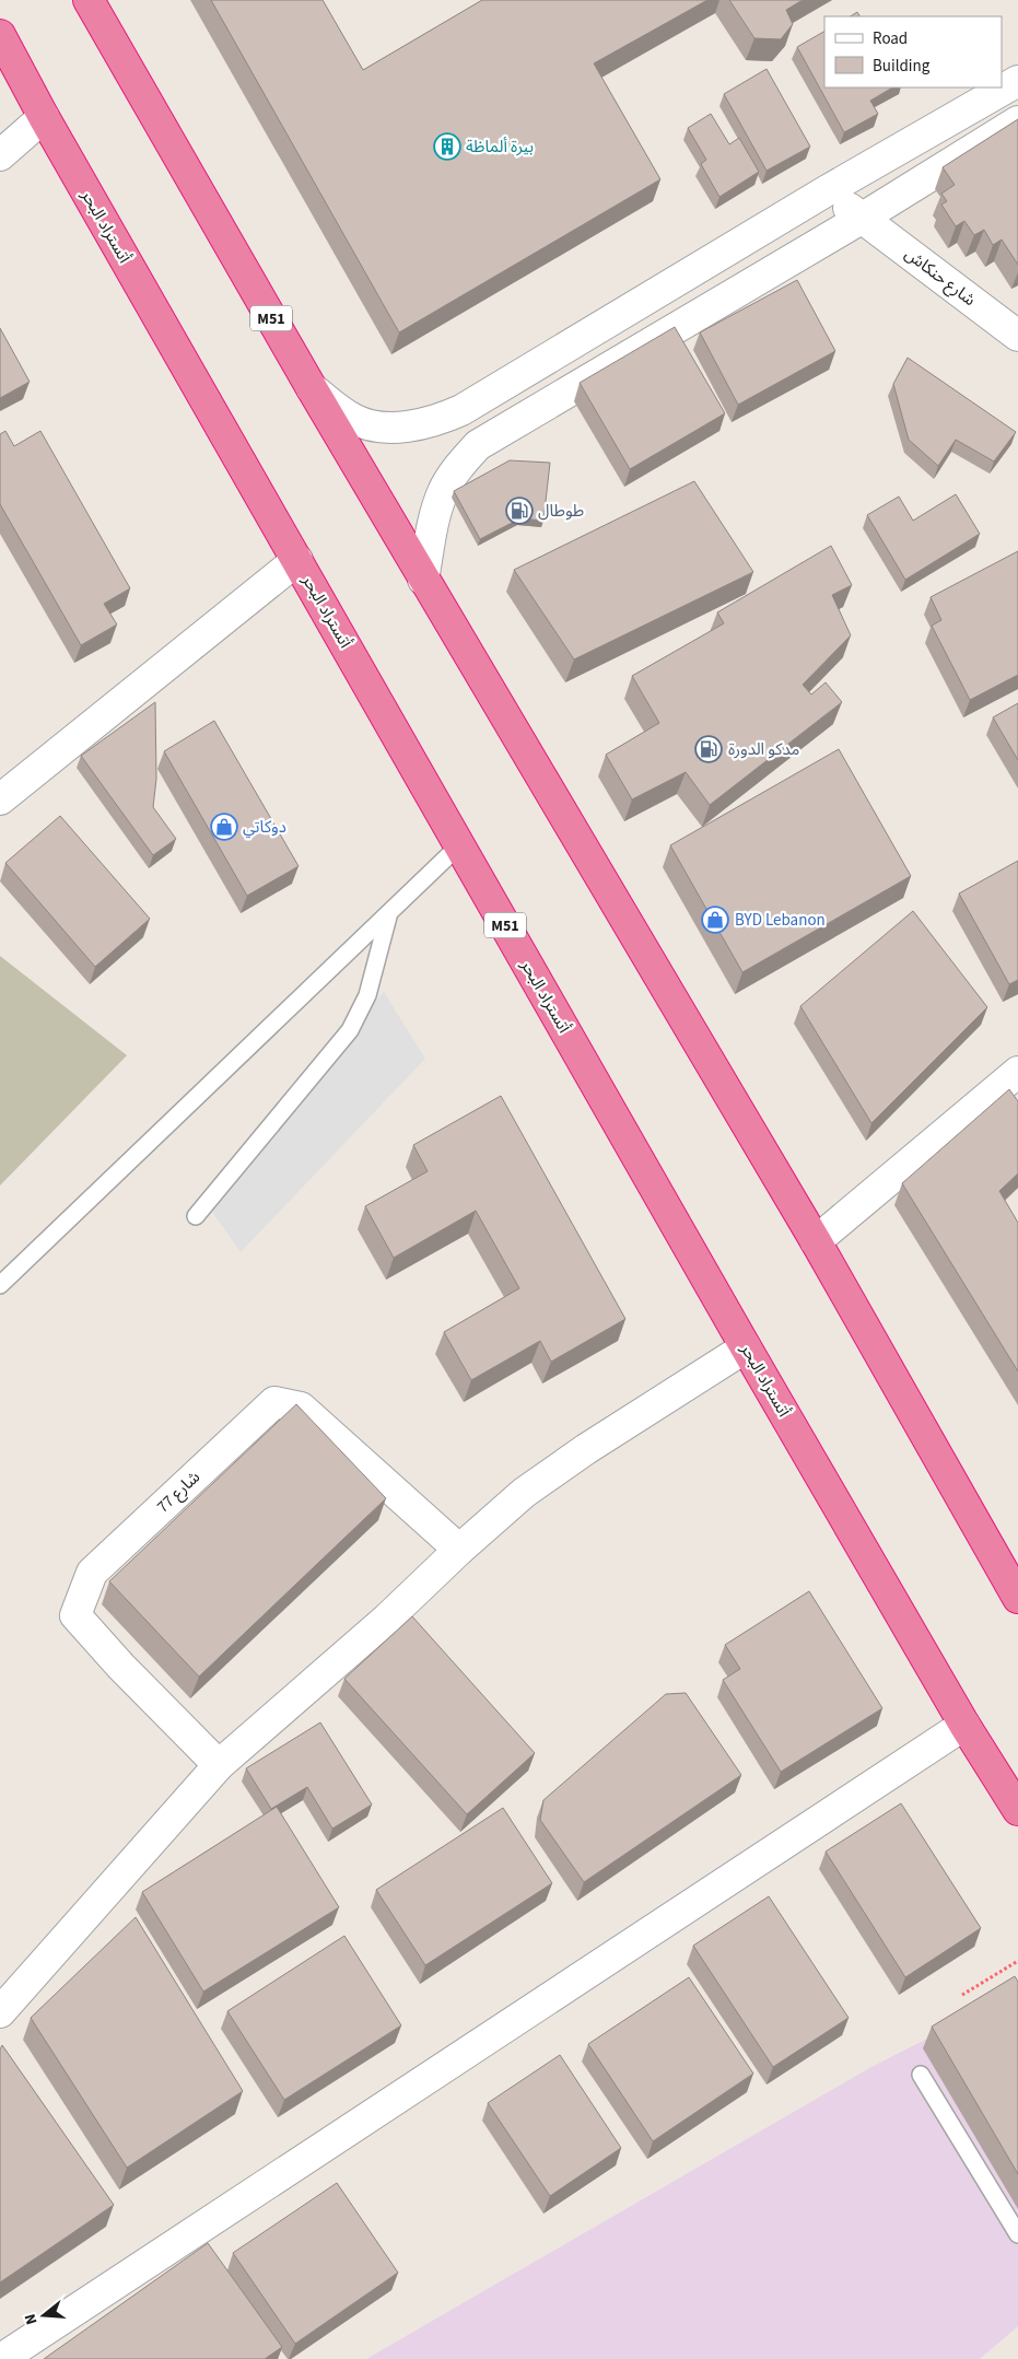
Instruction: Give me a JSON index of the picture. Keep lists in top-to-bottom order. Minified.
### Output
{"streets":{"highway":["أتستراد البحر","M51"],"street":["شارع حنكاش","شارع 77"]},"places":{"building":["بيرة ألماظة"],"fuel station":["طوطال","مدكو الدورة"],"shop":["دوكاتي","BYD Lebanon"]},"legend":["Road","Building"],"north":"left"}
